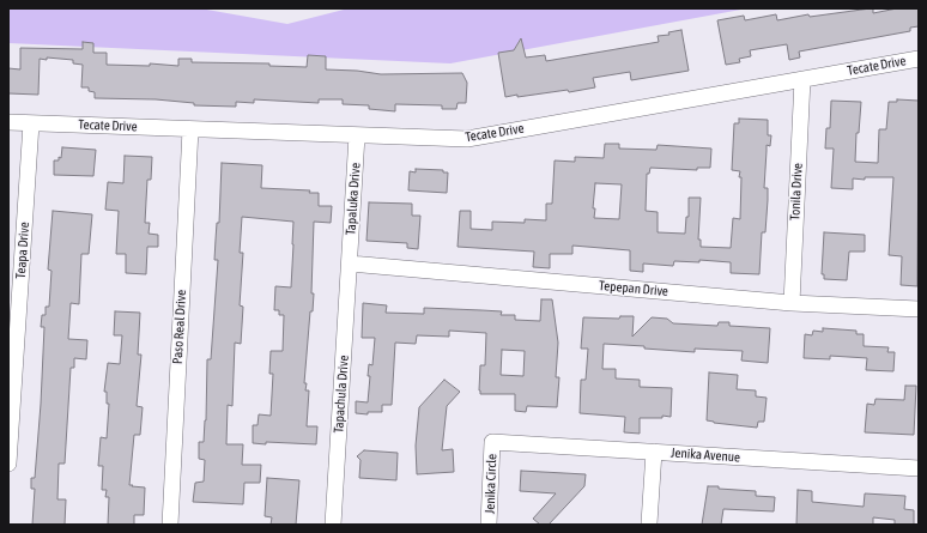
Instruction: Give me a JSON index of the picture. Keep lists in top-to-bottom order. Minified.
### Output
{"streets":{"street":["Tecate Drive","Tonila Drive","Tapaluka Drive","Teapa Drive","Tepepan Drive","Paso Real Drive","Tapachula Drive","Jenika Avenue","Jenika Circle"]},"crossings":[["Tecate Drive","Tonila Drive"],["Tecate Drive","Tapaluka Drive"],["Tecate Drive","Teapa Drive"],["Tecate Drive","Paso Real Drive"],["Tonila Drive","Tepepan Drive"],["Tapaluka Drive","Tepepan Drive"],["Tapaluka Drive","Tapachula Drive"],["Tepepan Drive","Tapachula Drive"],["Jenika Avenue","Jenika Circle"]]}
